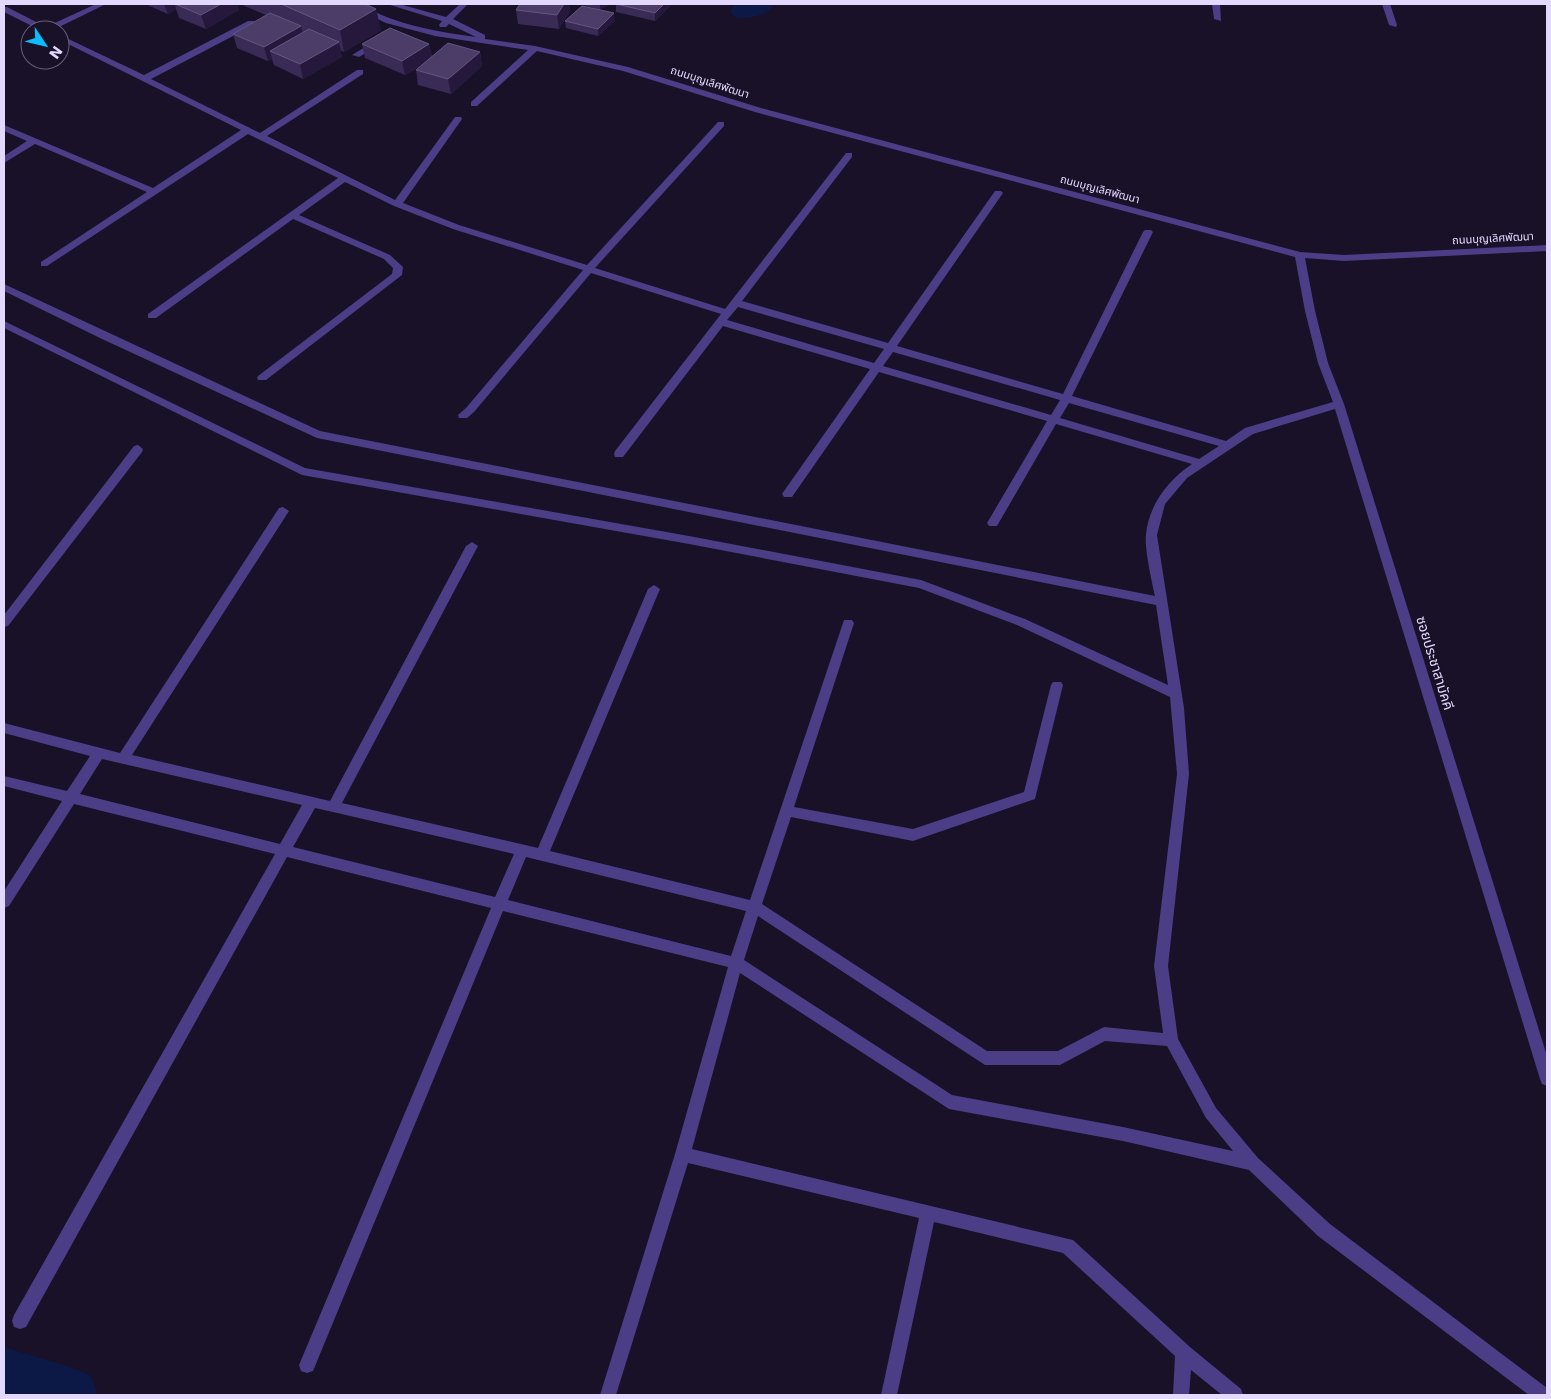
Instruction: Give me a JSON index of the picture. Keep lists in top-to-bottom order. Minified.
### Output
{"streets":{"street":["ถนนบุญเลิศพัฒนา","ซอยประชาสามัคคี"]},"crossings":[["ถนนบุญเลิศพัฒนา","ซอยประชาสามัคคี"]],"north":"bottom right"}
